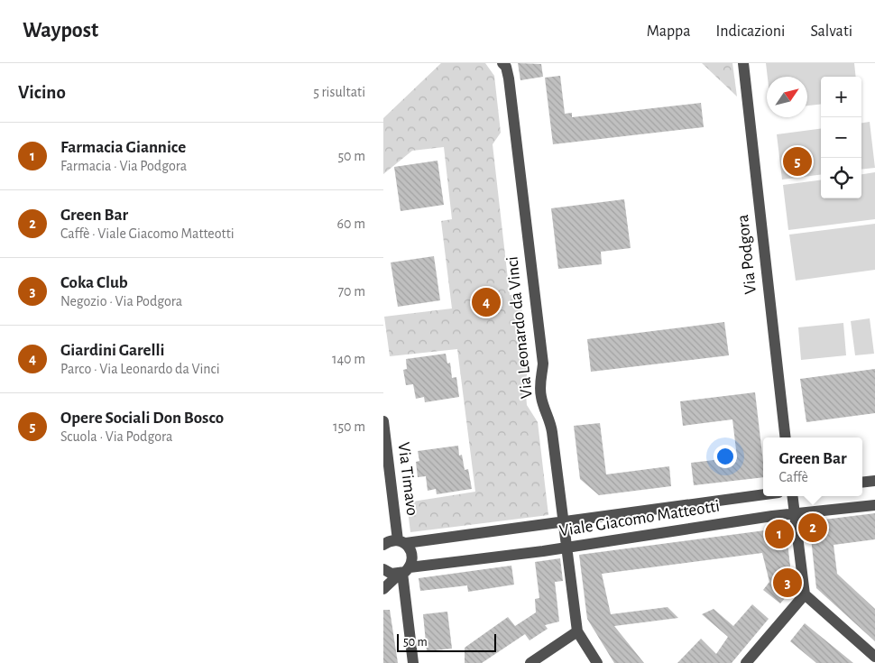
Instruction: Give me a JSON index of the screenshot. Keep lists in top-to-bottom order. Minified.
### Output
{"streets":{"street":["Via Podgora","Via Leonardo da Vinci","Via Timavo","Viale Giacomo Matteotti"]},"crossings":[["Via Leonardo da Vinci","Viale Giacomo Matteotti"],["Via Timavo","Viale Giacomo Matteotti"]],"scale_bar":"50 m","north":"top right","page":{"header":"Waypost","nav":["Mappa","Indicazioni","Salvati"],"heading":["Vicino","5 risultati"],"map_buttons":["+","−"],"list":[{"mark":"1","name":"Farmacia Giannice","note":"Farmacia · Via Podgora","value":"50 m"},{"mark":"2","name":"Green Bar","note":"Caffè · Viale Giacomo Matteotti","value":"60 m"},{"mark":"3","name":"Coka Club","note":"Negozio · Via Podgora","value":"70 m"},{"mark":"4","name":"Giardini Garelli","note":"Parco · Via Leonardo da Vinci","value":"140 m"},{"mark":"5","name":"Opere Sociali Don Bosco","note":"Scuola · Via Podgora","value":"150 m"}],"pins":["5","4","2","1","3"],"popup":["Green Bar","Caffè"],"scale":"50 m"}}
